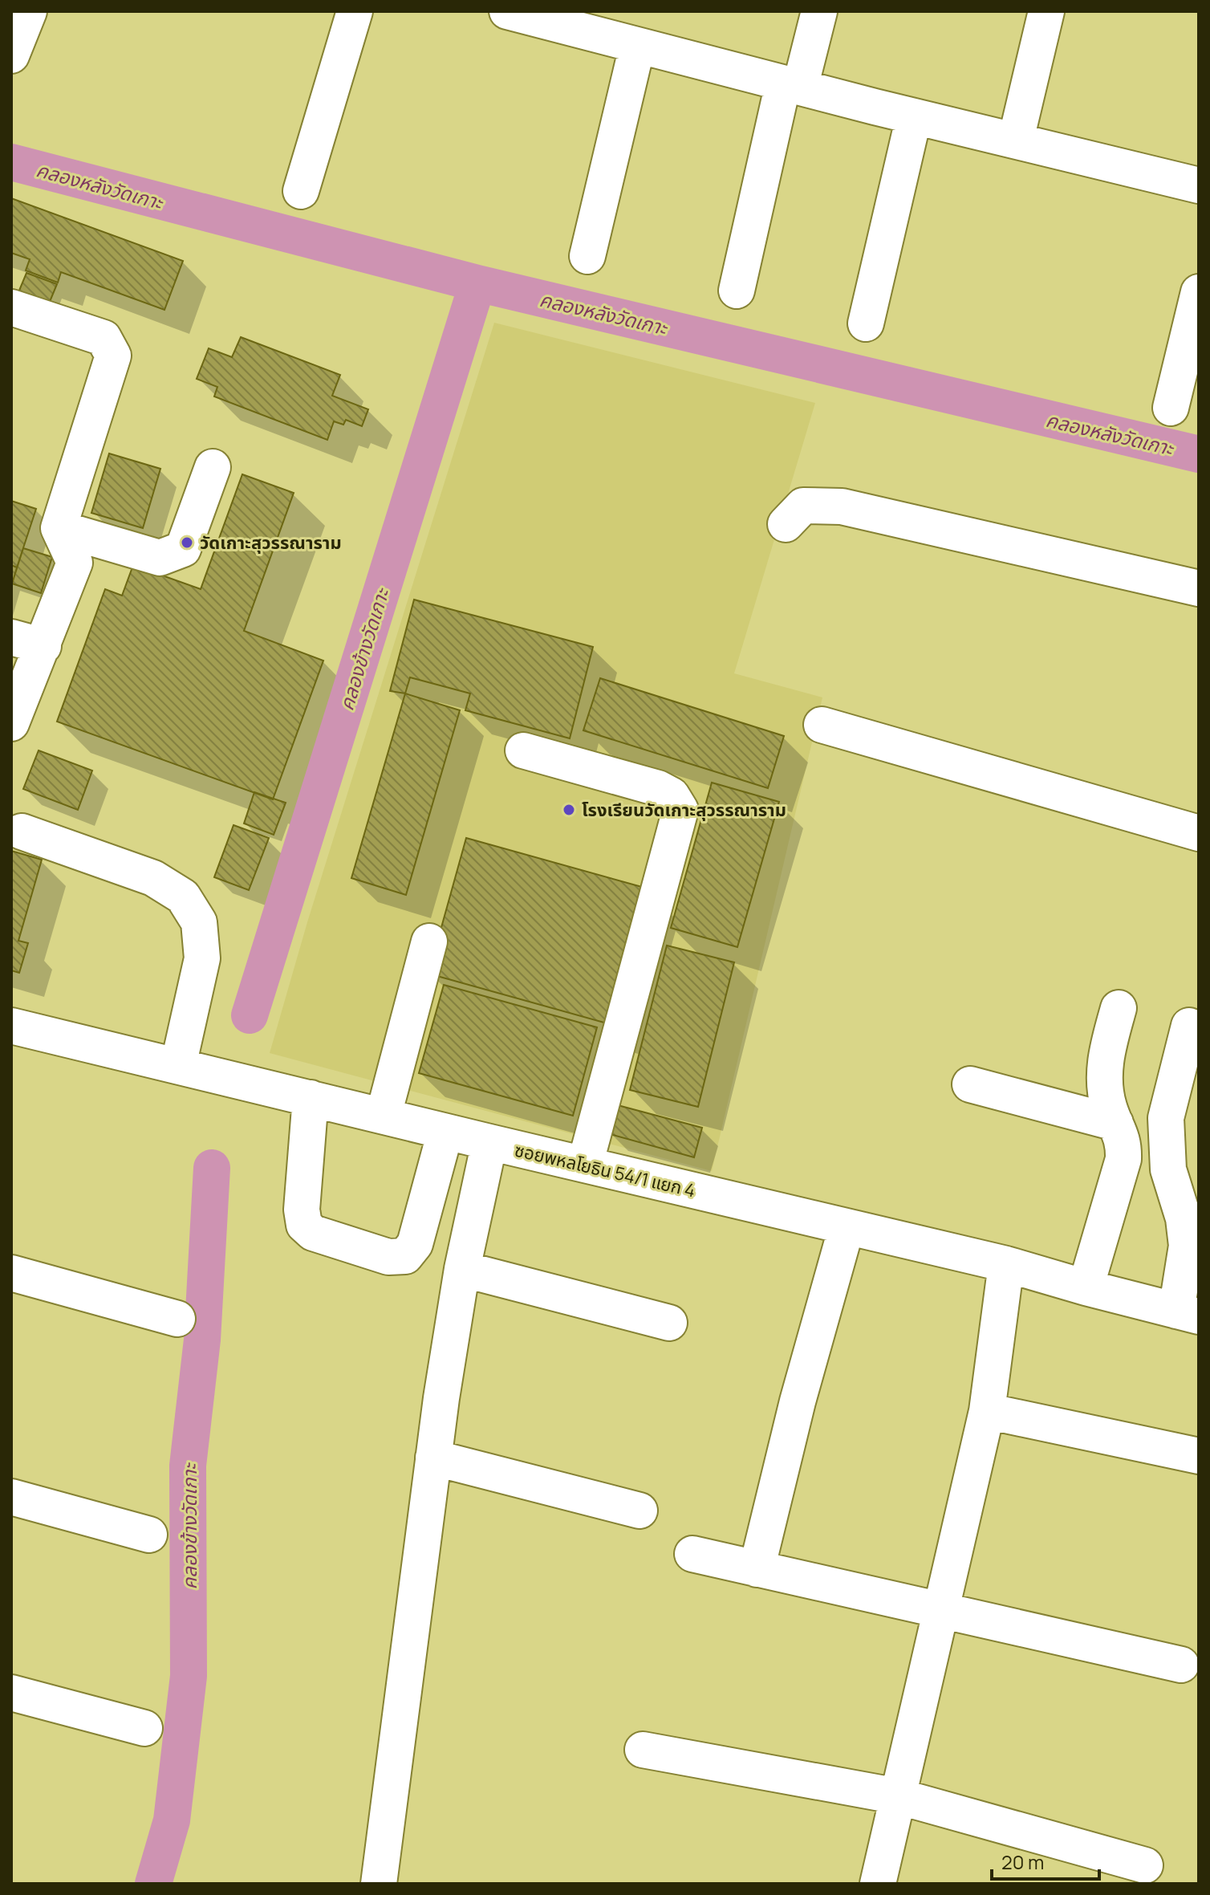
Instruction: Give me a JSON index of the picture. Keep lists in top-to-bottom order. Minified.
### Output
{"streets":{"street":["ซอยพหลโยธิน 54/1 แยก 4"]},"water":["คลองหลังวัดเกาะ","คลองข้างวัดเกาะ"],"places":["วัดเกาะสุวรรณาราม","โรงเรียนวัดเกาะสุวรรณาราม"],"scale_bar":"20 m"}
